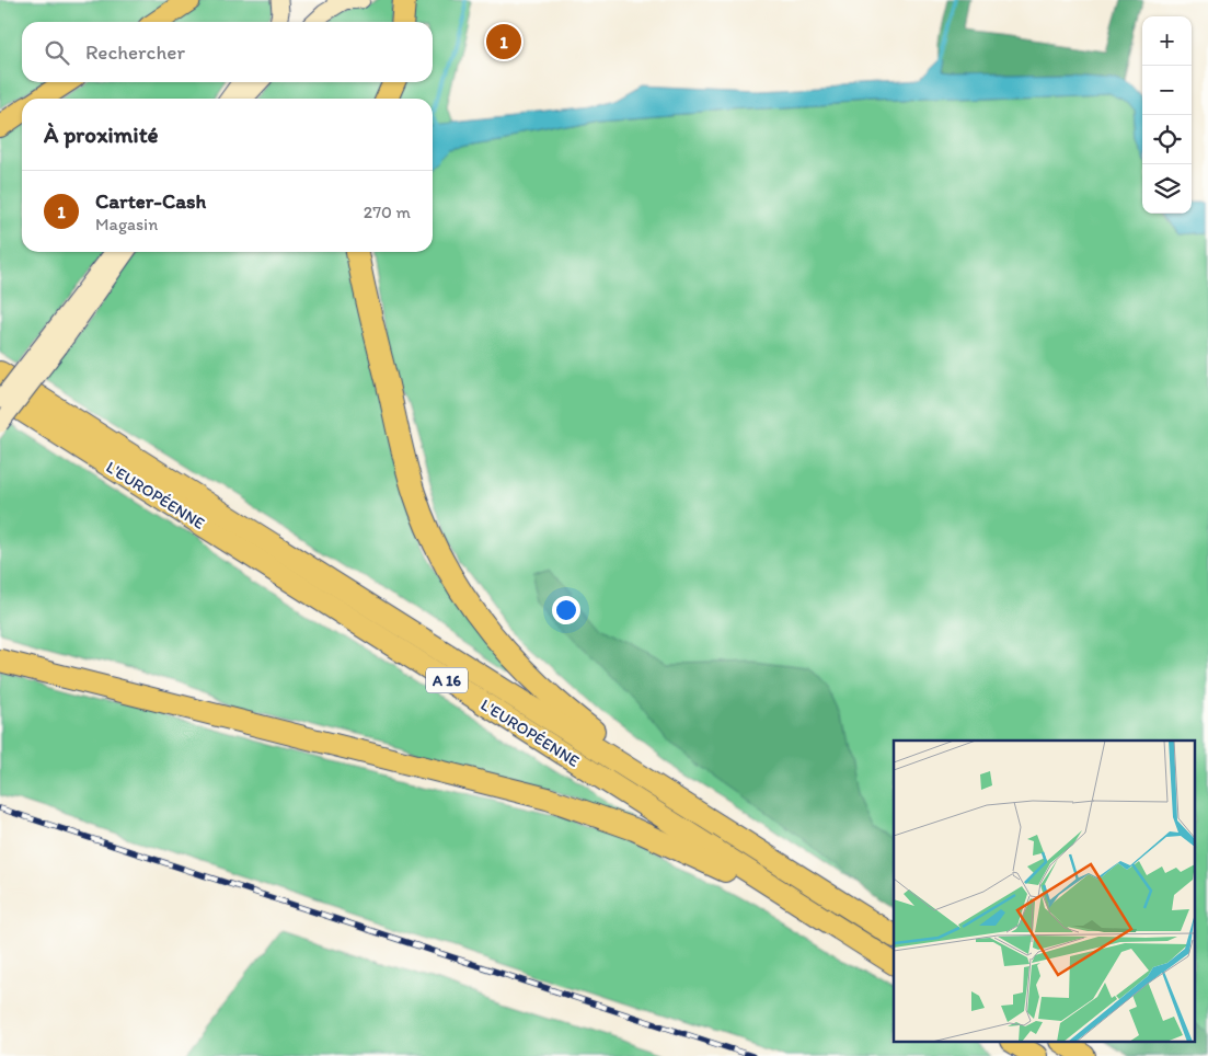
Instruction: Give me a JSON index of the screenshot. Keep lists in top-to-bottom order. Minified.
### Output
{"streets":{"highway":["L'EUROPÉENNE","A 16"]},"page":{"map_buttons":["+","−"],"pins":"1","search":"Rechercher","heading":"À proximité","list":[{"mark":"1","name":"Carter-Cash","note":"Magasin","value":"270 m"}]}}
